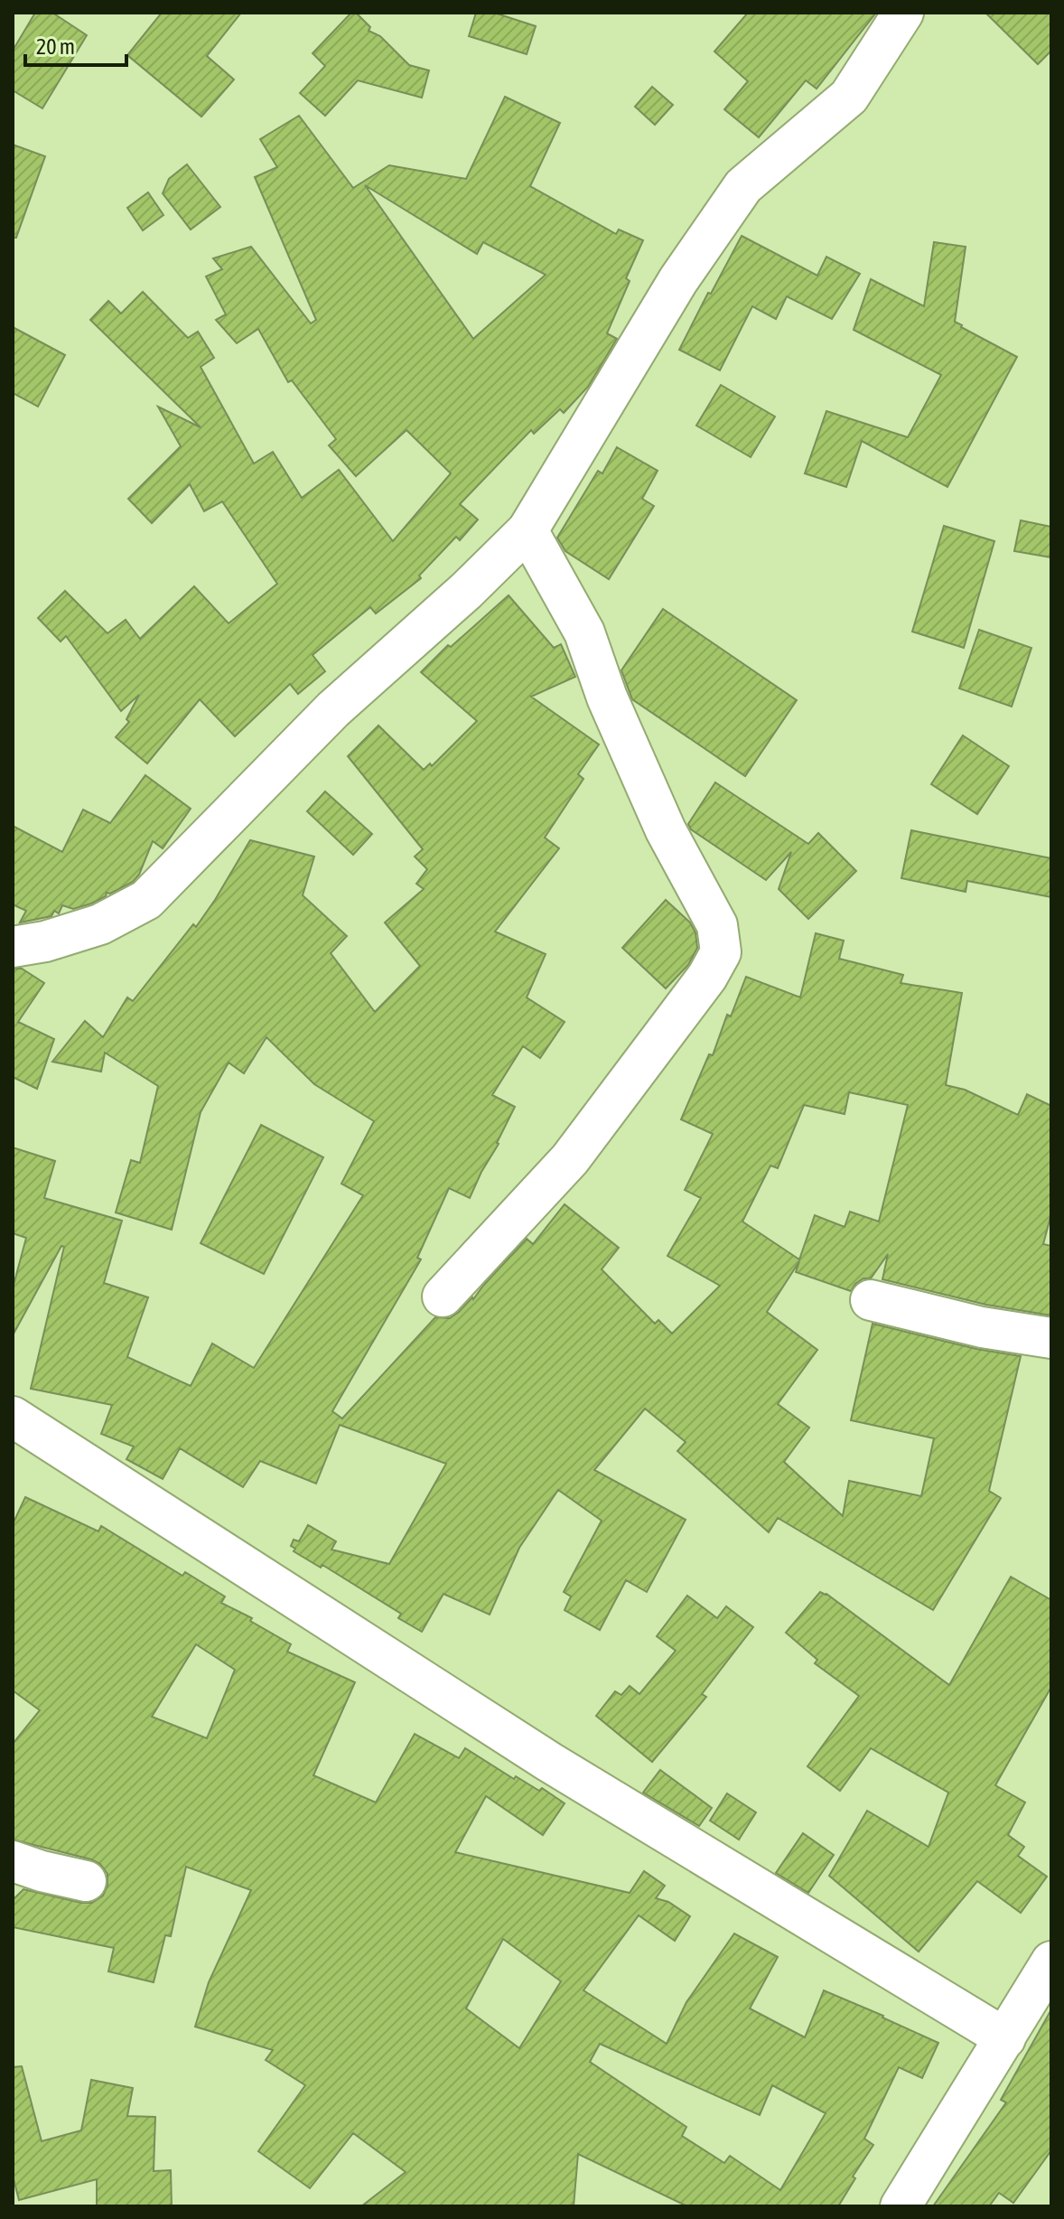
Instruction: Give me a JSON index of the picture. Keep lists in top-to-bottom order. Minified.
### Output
{"scale_bar":"20 m"}
